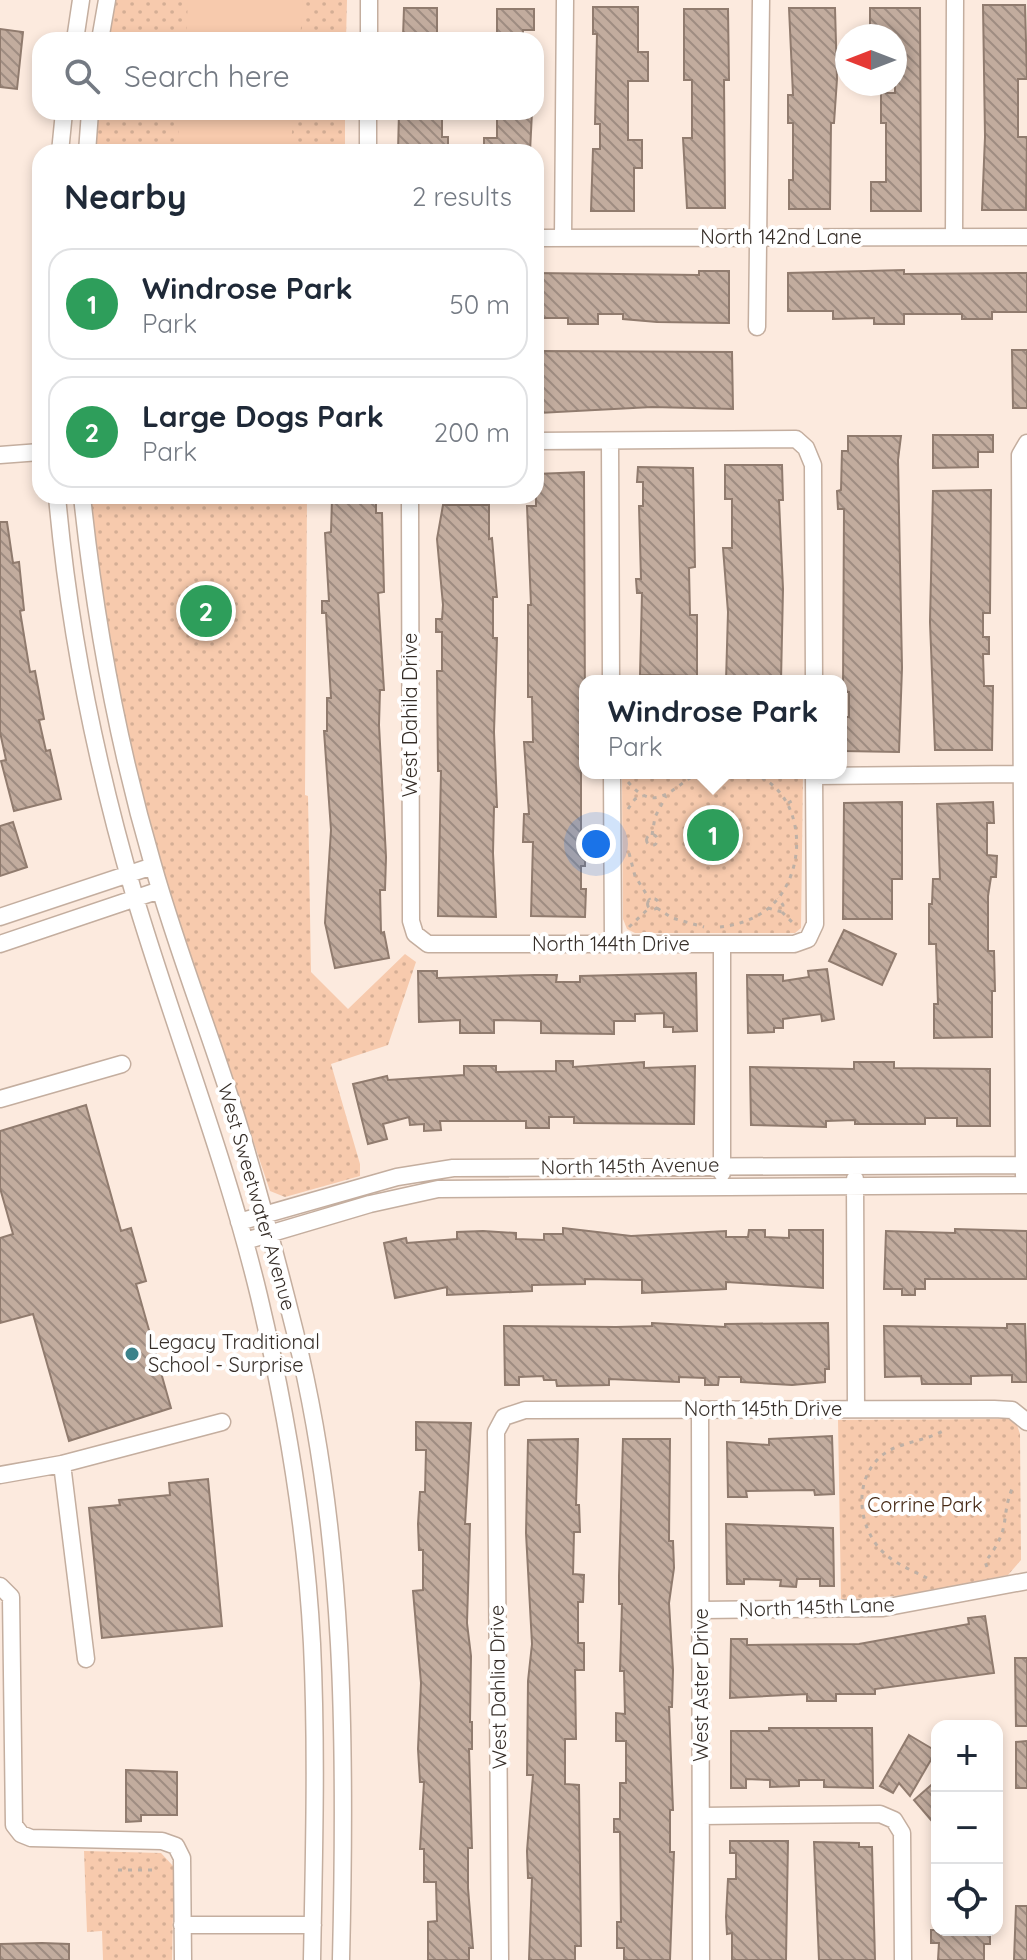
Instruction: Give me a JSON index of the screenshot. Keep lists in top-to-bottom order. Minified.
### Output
{"streets":{"street":["North 142nd Lane","West Dahila Drive","North 144th Drive","North 145th Avenue","West Sweetwater Avenue","North 145th Drive","North 145th Lane","West Aster Drive","West Dahlia Drive"]},"crossings":[["West Dahila Drive","North 144th Drive"],["North 145th Avenue","West Sweetwater Avenue"],["North 145th Drive","West Aster Drive"],["North 145th Drive","West Dahlia Drive"],["North 145th Lane","West Aster Drive"]],"parks":["Corrine Park"],"places":["Legacy Traditional School - Surprise"],"north":"left","page":{"search":"Search here","heading":["Nearby","2 results"],"list":[{"mark":"1","name":"Windrose Park","note":"Park","value":"50 m"},{"mark":"2","name":"Large Dogs Park","note":"Park","value":"200 m"}],"pins":["2","1"],"popup":["Windrose Park","Park"],"map_buttons":["+","−"]}}
